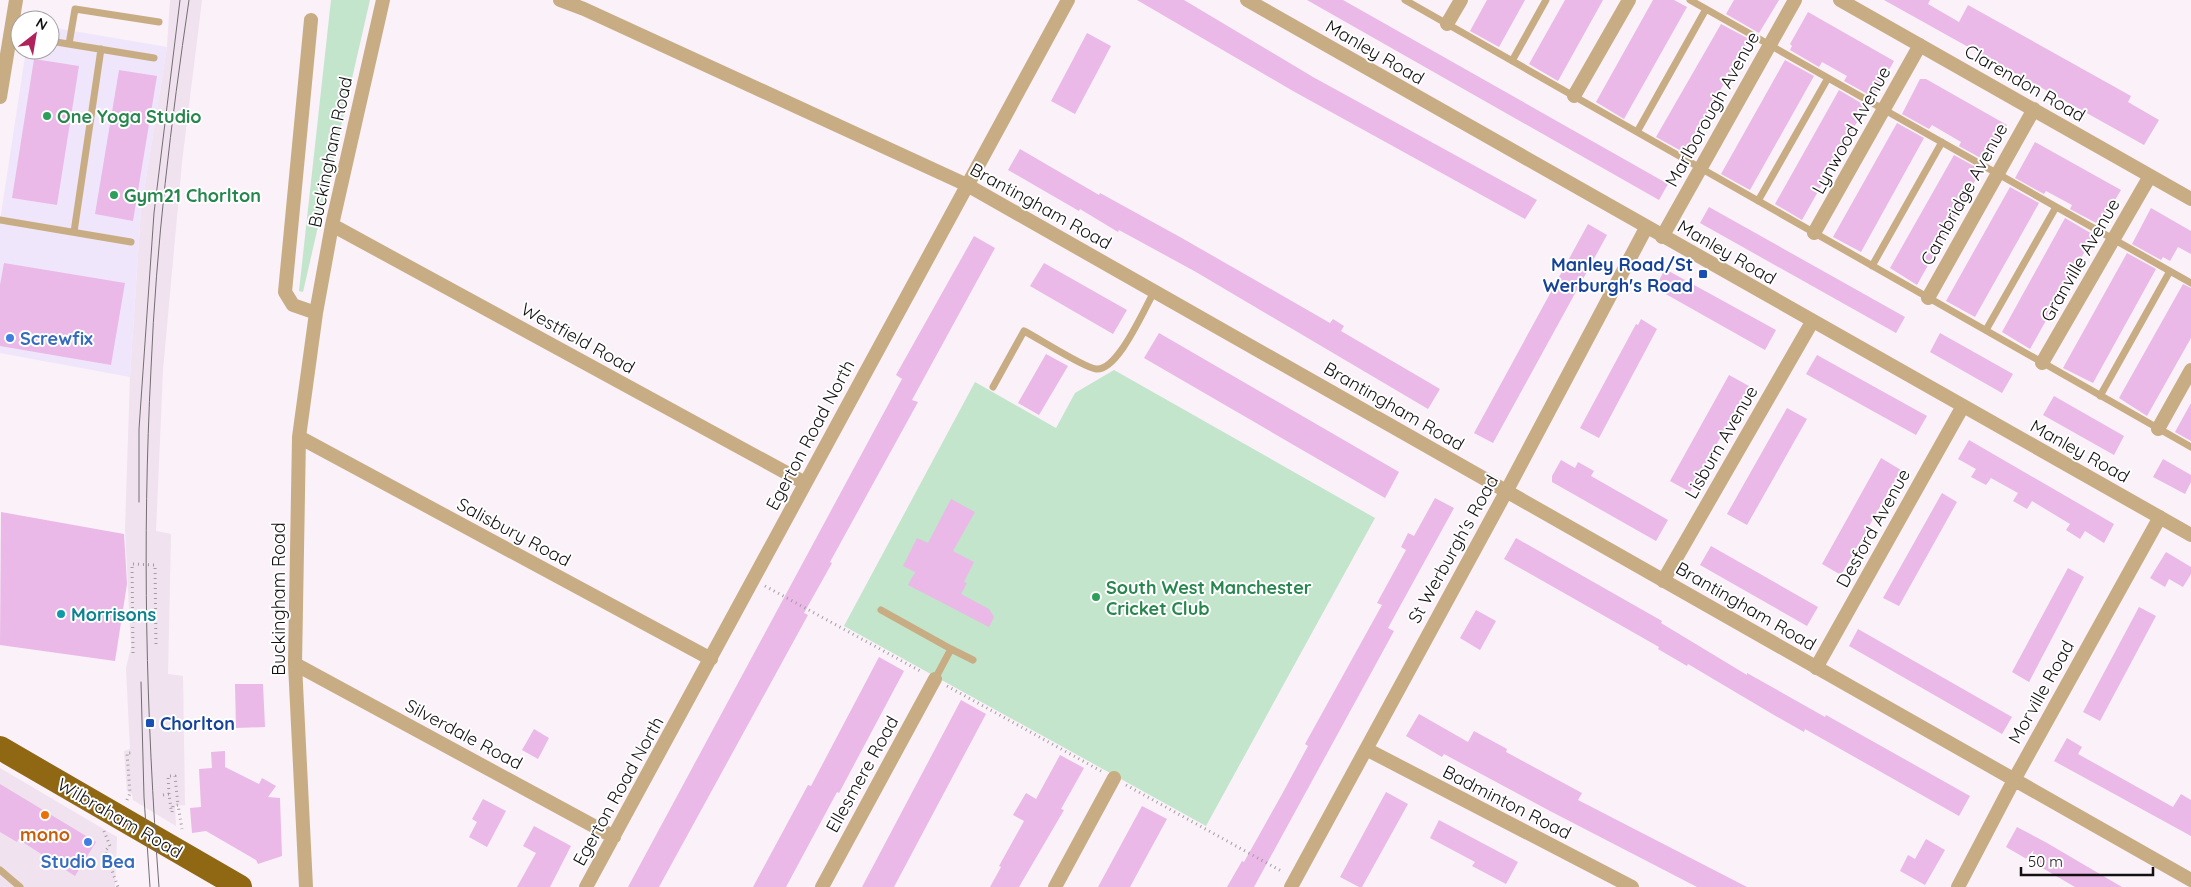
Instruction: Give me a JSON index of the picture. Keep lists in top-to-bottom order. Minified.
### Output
{"streets":{"highway":["Wilbraham Road"],"street":["Manley Road","Clarendon Road","Marlborough Avenue","Lynwood Avenue","Buckingham Road","Cambridge Avenue","Brantingham Road","Granville Avenue","Westfield Road","Egerton Road North","Lisburn Avenue","Desford Avenue","Salisbury Road","St Werburgh's Road","Morville Road","Silverdale Road","Ellesmere Road","Badminton Road"]},"crossings":[["Manley Road","Marlborough Avenue"],["Manley Road","Lisburn Avenue"],["Manley Road","Desford Avenue"],["Manley Road","St Werburgh's Road"],["Manley Road","Morville Road"],["Clarendon Road","Lynwood Avenue"],["Clarendon Road","Cambridge Avenue"],["Clarendon Road","Granville Avenue"],["Buckingham Road","Westfield Road"],["Buckingham Road","Salisbury Road"],["Buckingham Road","Silverdale Road"],["Brantingham Road","Egerton Road North"],["Brantingham Road","Lisburn Avenue"],["Brantingham Road","Desford Avenue"],["Brantingham Road","St Werburgh's Road"],["Brantingham Road","Morville Road"],["Westfield Road","Egerton Road North"],["Egerton Road North","Salisbury Road"],["Egerton Road North","Silverdale Road"],["St Werburgh's Road","Badminton Road"]],"places":{"other":["One Yoga Studio","Gym21 Chorlton","Screwfix","South West Manchester Cricket Club","Morrisons","mono","Studio Bea"],"transit":["Manley Road/St Werburgh's Road","Chorlton"]},"scale_bar":"50 m","north":"top right"}
